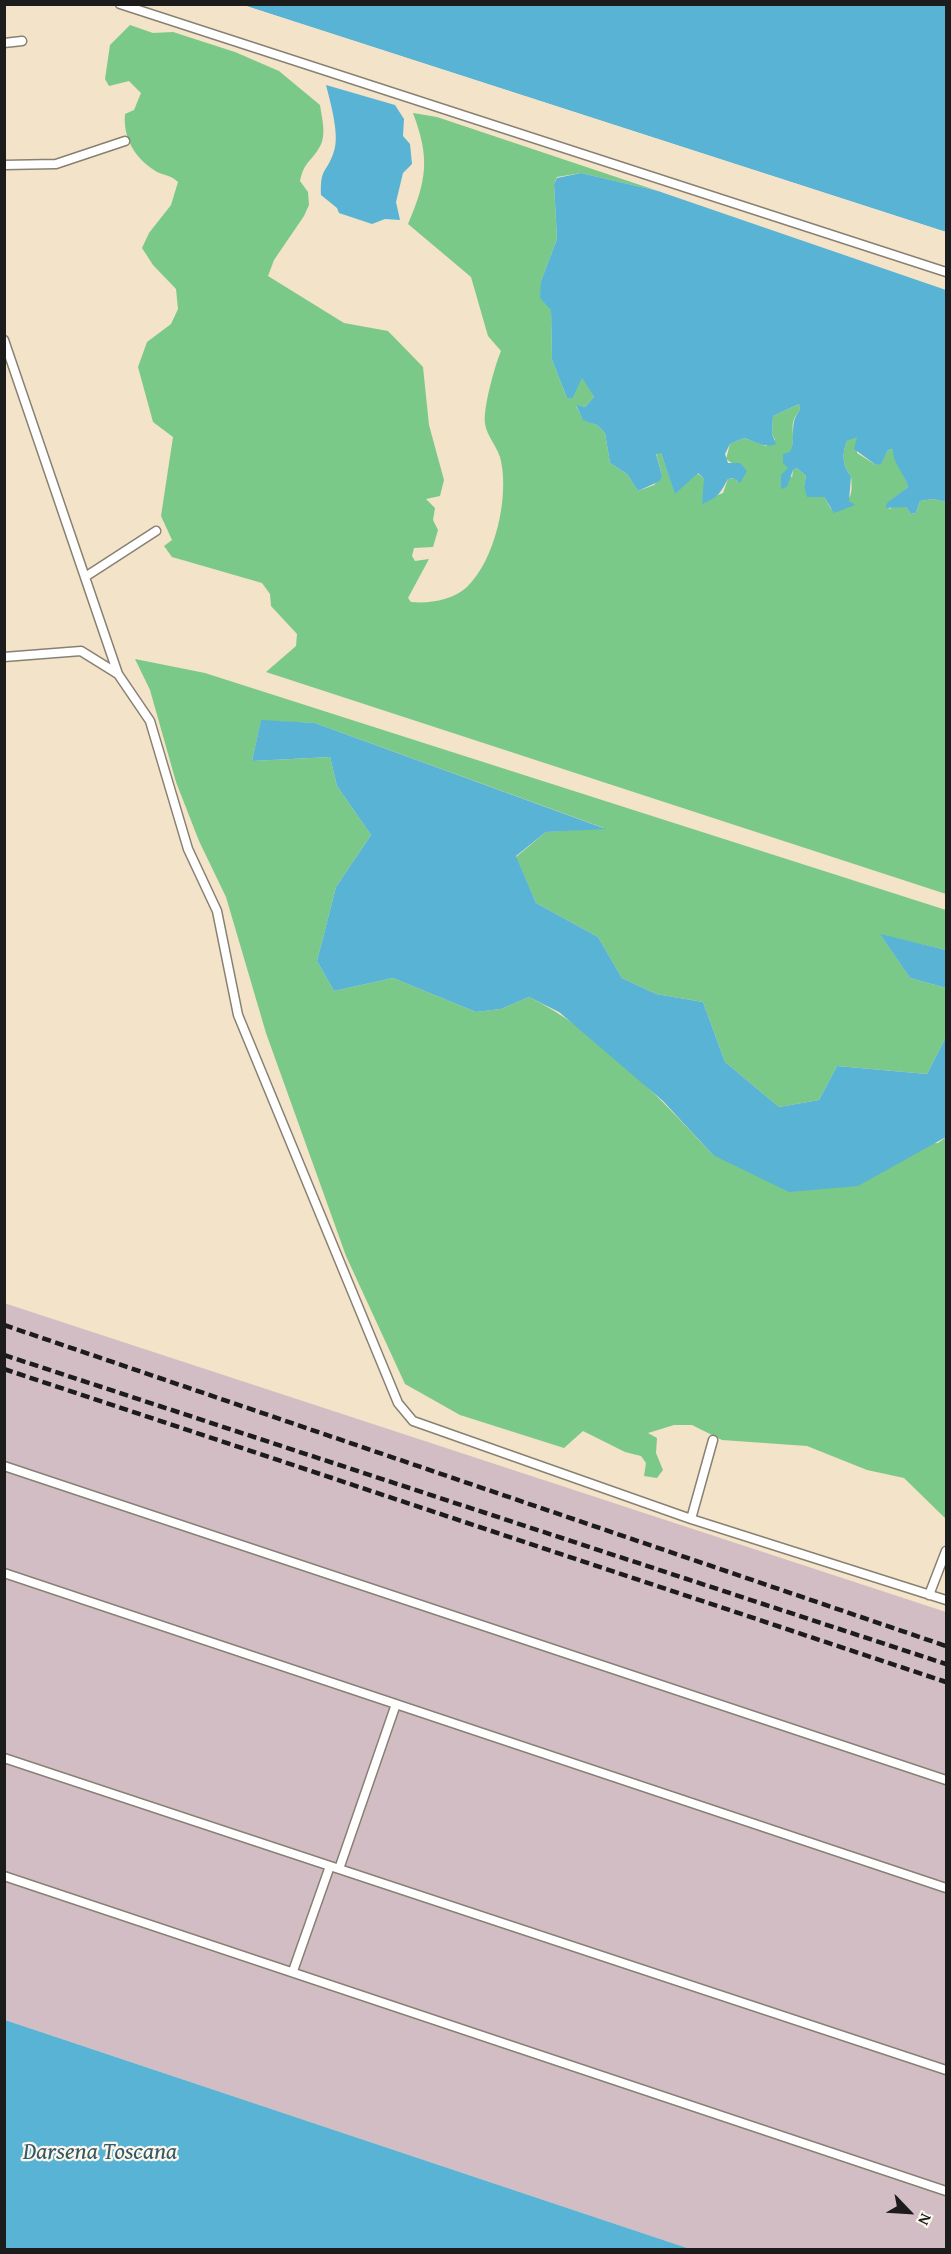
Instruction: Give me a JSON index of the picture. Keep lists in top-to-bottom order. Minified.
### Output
{"water":["Darsena Toscana"],"north":"bottom right"}
